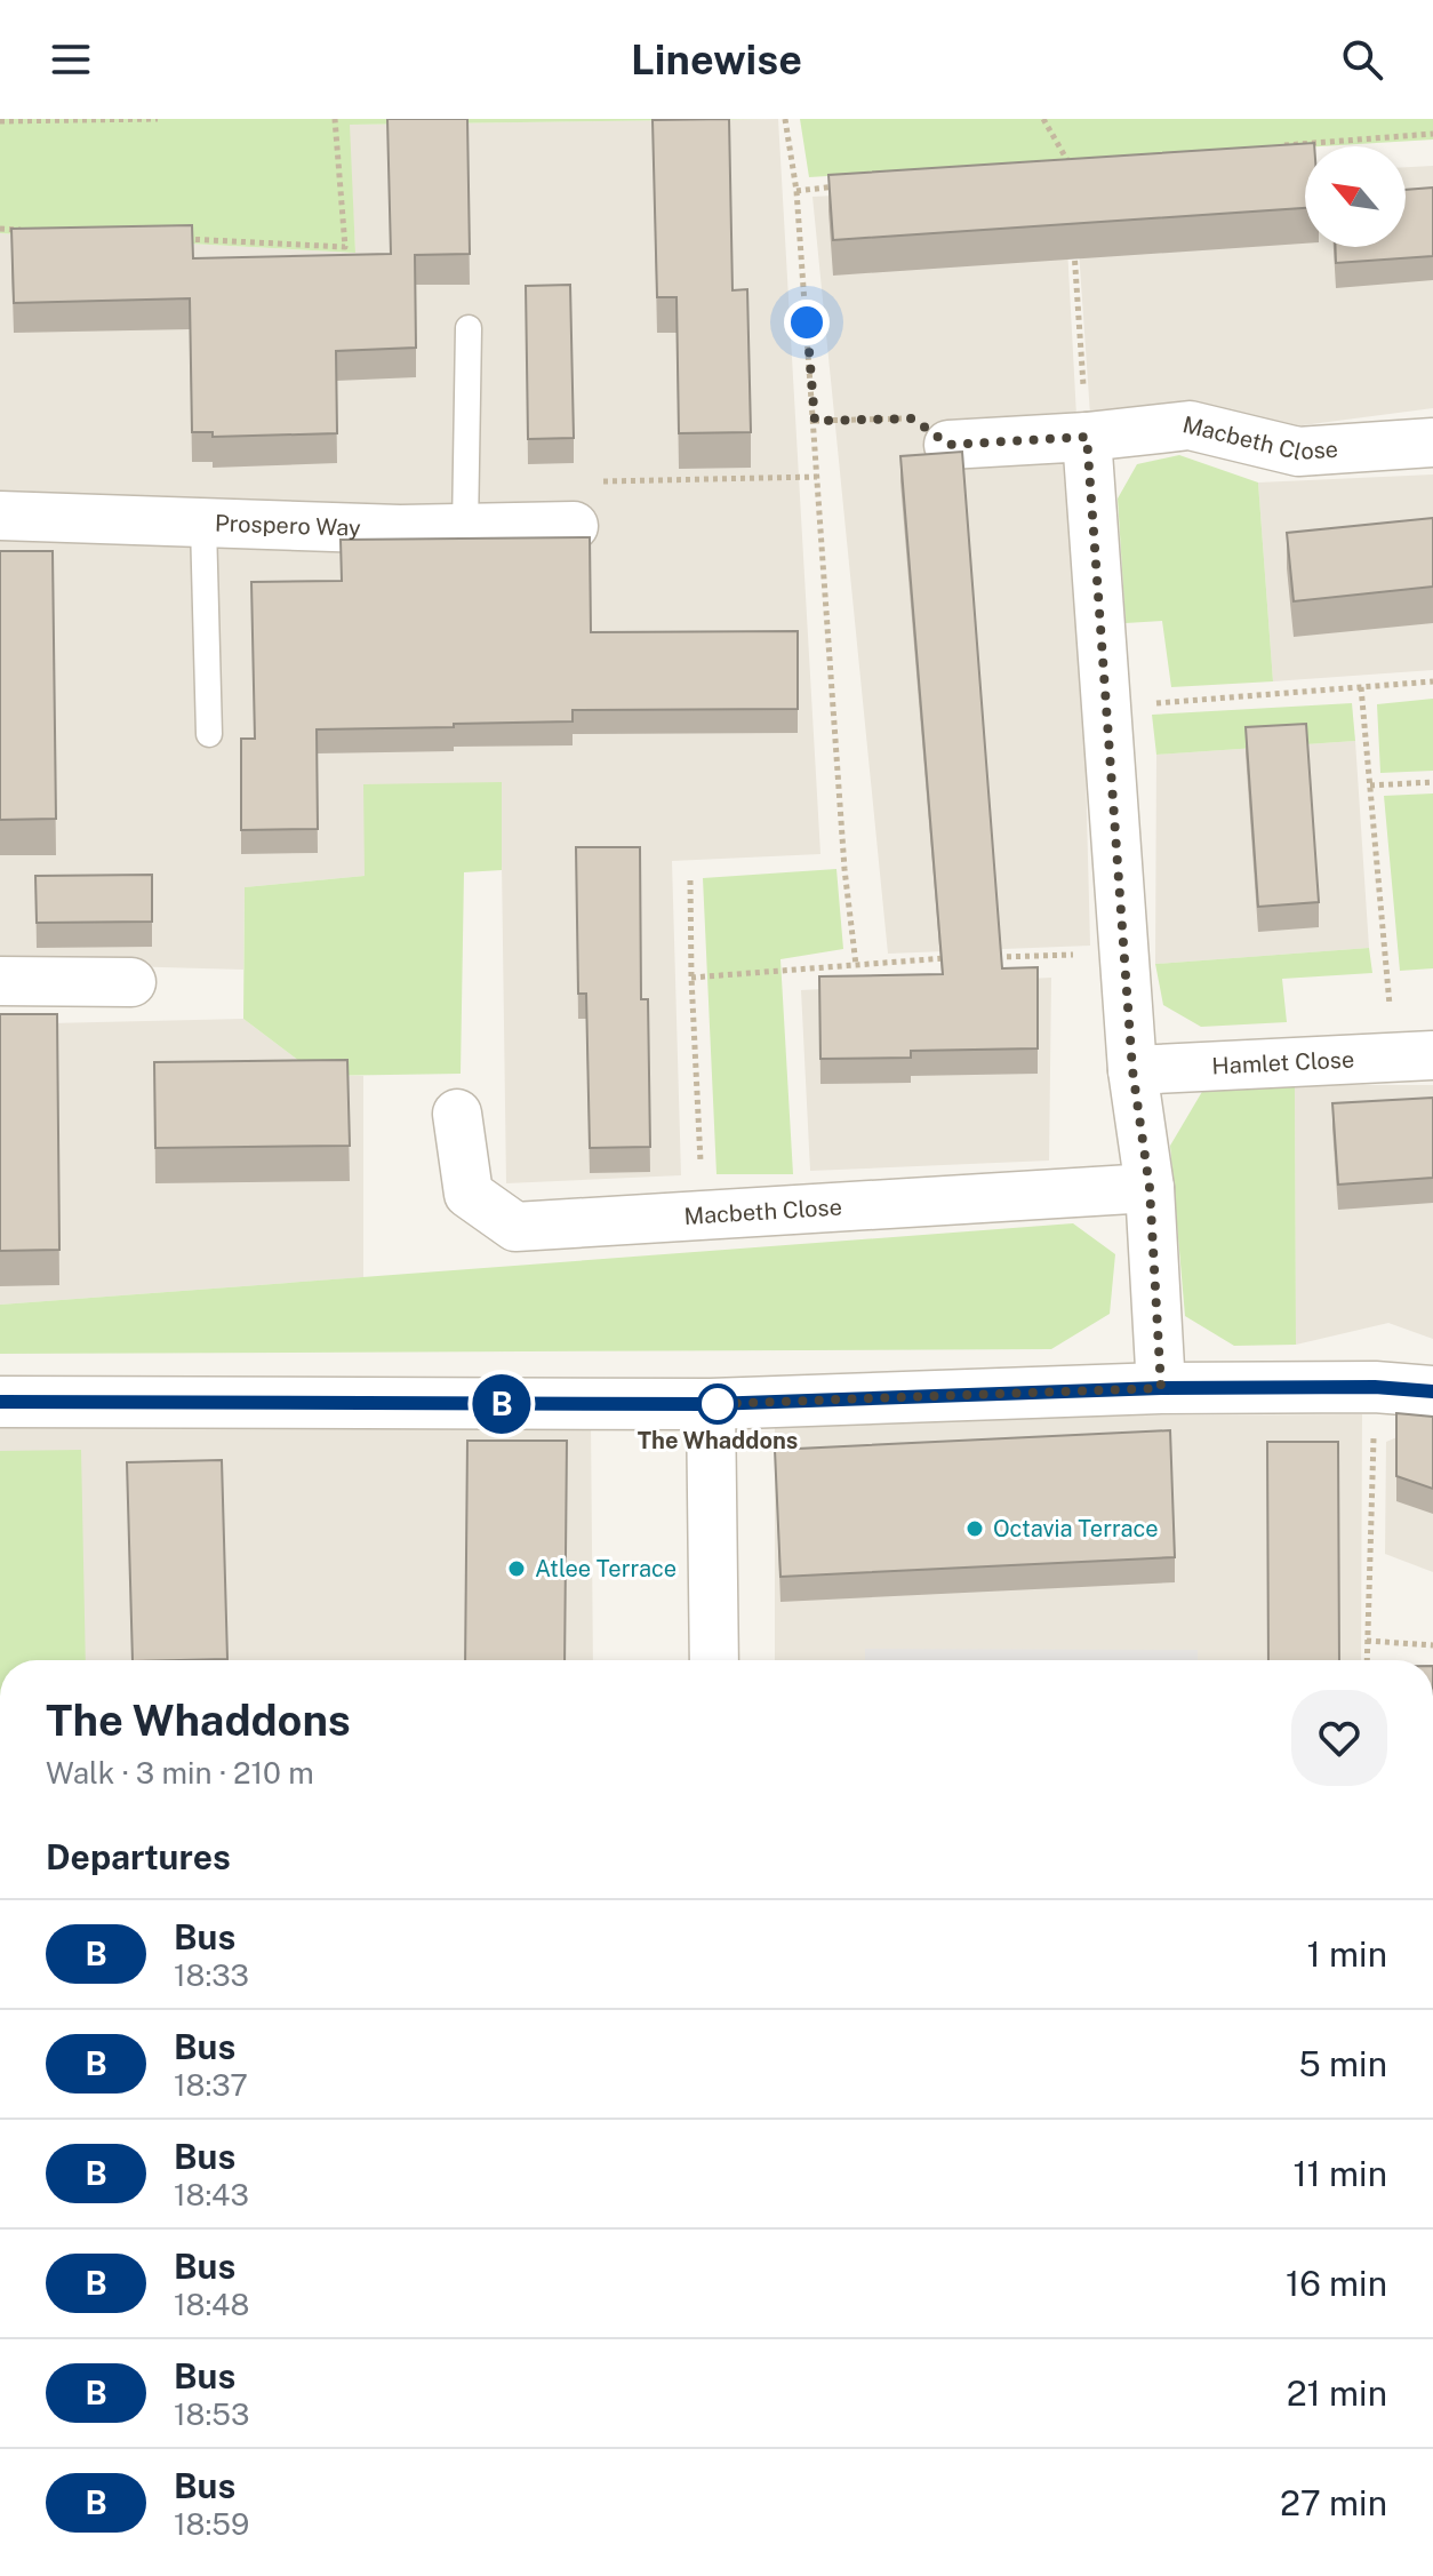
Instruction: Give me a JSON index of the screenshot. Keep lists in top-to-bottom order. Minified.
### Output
{"streets":{"street":["Macbeth Close","Prospero Way","Hamlet Close"]},"places":["The Whaddons","Octavia Terrace","Atlee Terrace"],"lines":["bus line B"],"north":"top left","page":{"header":"Linewise","on_map":"B","heading":[["The Whaddons","Walk · 3 min · 210 m"],"Departures"],"list":[{"mark":"B","name":"Bus","note":"18:33","value":"1 min"},{"mark":"B","name":"Bus","note":"18:37","value":"5 min"},{"mark":"B","name":"Bus","note":"18:43","value":"11 min"},{"mark":"B","name":"Bus","note":"18:48","value":"16 min"},{"mark":"B","name":"Bus","note":"18:53","value":"21 min"},{"mark":"B","name":"Bus","note":"18:59","value":"27 min"}]}}
